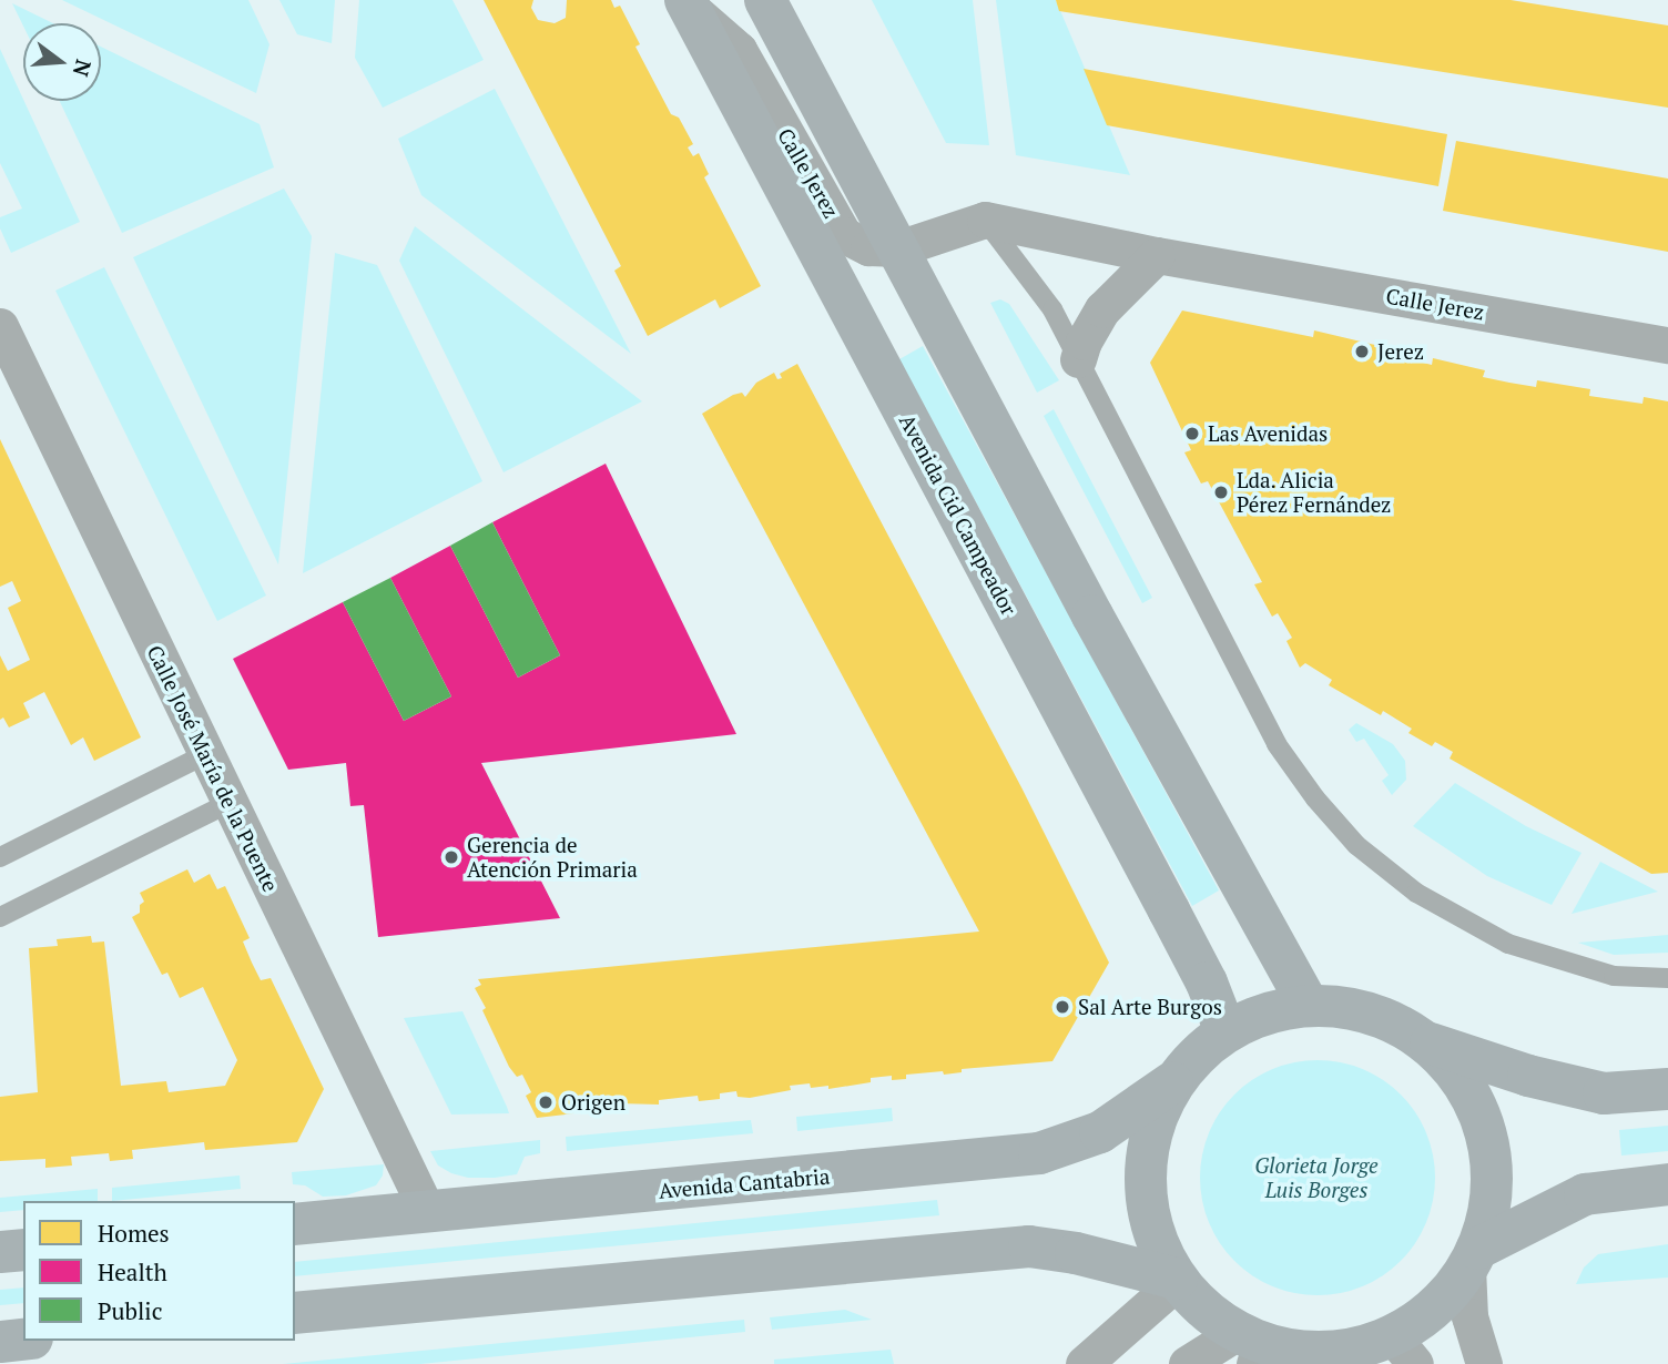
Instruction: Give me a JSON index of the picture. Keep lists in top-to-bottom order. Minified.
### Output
{"streets":{"main road":["Avenida Cid Campeador","Avenida Cantabria"],"street":["Calle Jerez","Calle José María de la Puente"]},"crossings":[["Calle Jerez","Avenida Cid Campeador"],["Calle José María de la Puente","Avenida Cantabria"]],"parks":["Glorieta Jorge Luis Borges"],"places":["Jerez","Las Avenidas","Lda. Alicia Pérez Fernández","Gerencia de Atención Primaria","Sal Arte Burgos","Origen"],"legend":["Homes","Health","Public"],"north":"right"}
